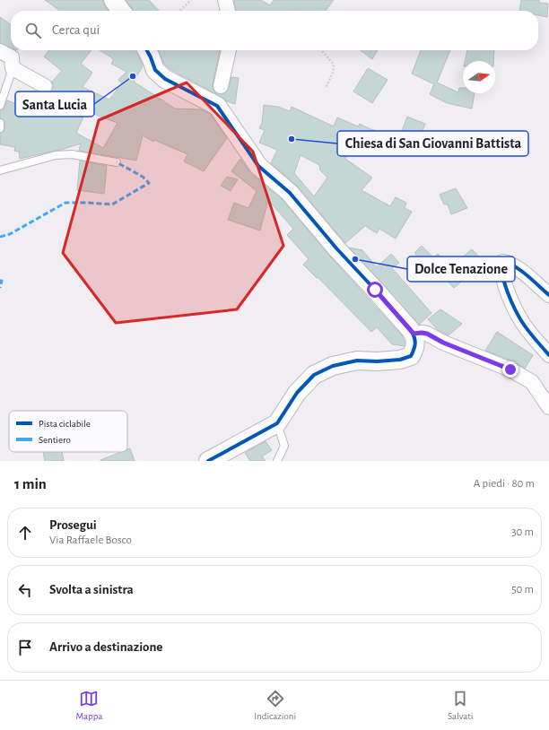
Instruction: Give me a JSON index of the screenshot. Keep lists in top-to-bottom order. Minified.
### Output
{"places":["Santa Lucia","Chiesa di San Giovanni Battista","Dolce Tenazione"],"legend":["Pista ciclabile","Sentiero"],"north":"right","page":{"search":"Cerca qui","heading":["1 min","A piedi · 80 m"],"list":[["Prosegui","Via Raffaele Bosco","30 m"],["Svolta a sinistra","50 m"],"Arrivo a destinazione"],"nav":["Mappa","Indicazioni","Salvati"]}}
